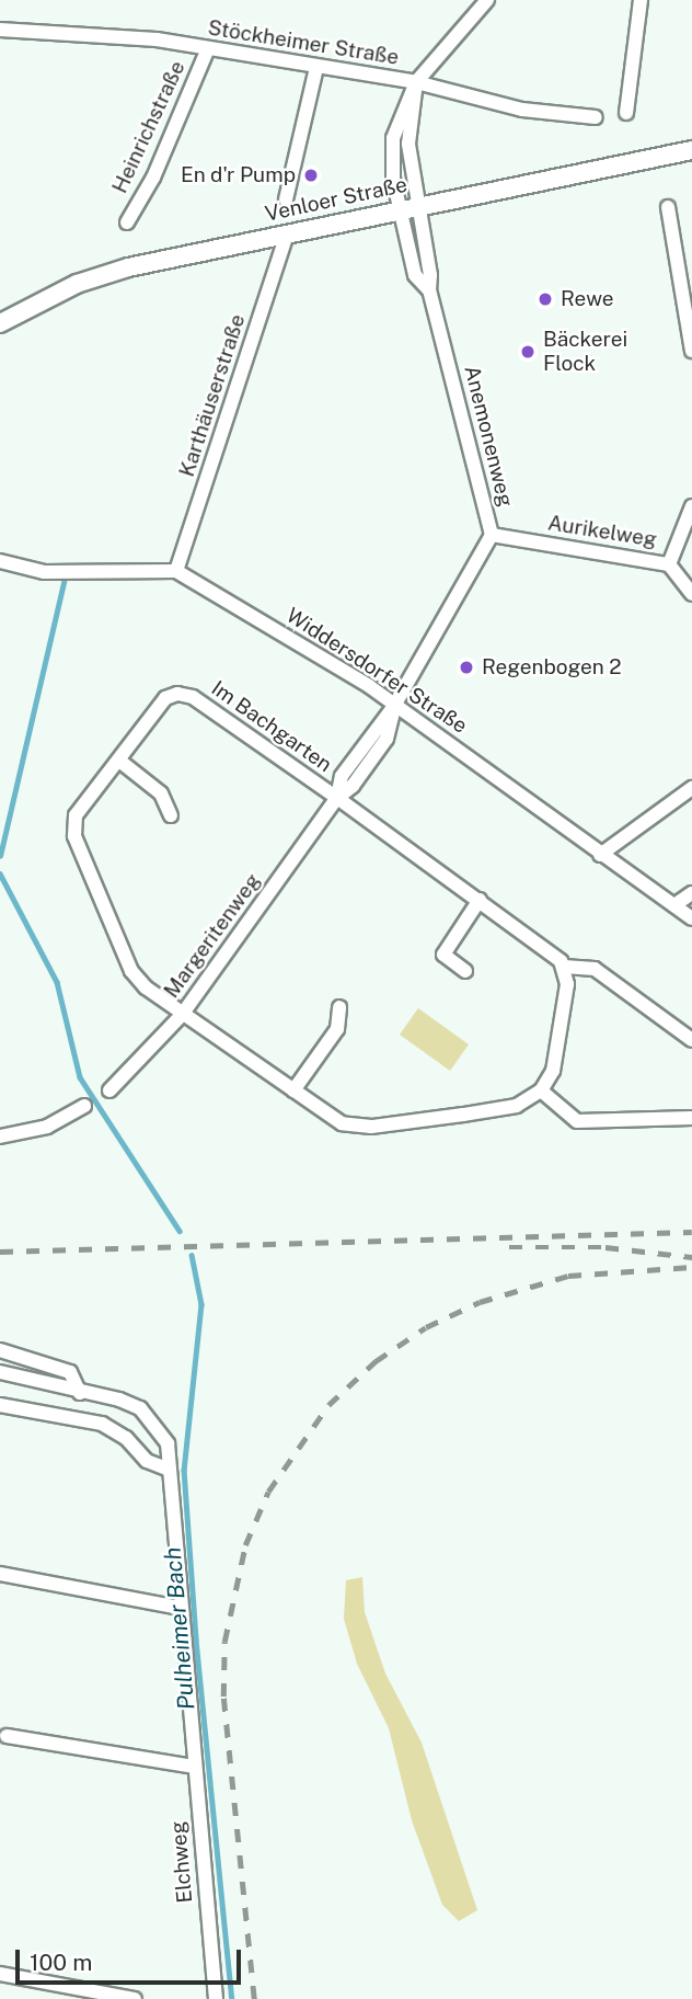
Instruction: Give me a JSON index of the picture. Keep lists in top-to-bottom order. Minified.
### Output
{"streets":{"main road":["Venloer Straße"],"street":["Stöckheimer Straße","Heinrichstraße","Karthäuserstraße","Anemonenweg","Aurikelweg","Widdersdorfer Straße","Im Bachgarten","Margeritenweg","Elchweg"]},"crossings":[["Stöckheimer Straße","Heinrichstraße"],["Stöckheimer Straße","Anemonenweg"],["Venloer Straße","Karthäuserstraße"],["Venloer Straße","Anemonenweg"],["Karthäuserstraße","Widdersdorfer Straße"],["Anemonenweg","Aurikelweg"],["Anemonenweg","Widdersdorfer Straße"],["Anemonenweg","Margeritenweg"],["Widdersdorfer Straße","Margeritenweg"],["Im Bachgarten","Margeritenweg"]],"water":["Pulheimer Bach"],"places":["En d'r Pump","Rewe","Bäckerei Flock","Regenbogen 2"],"scale_bar":"100 m"}
